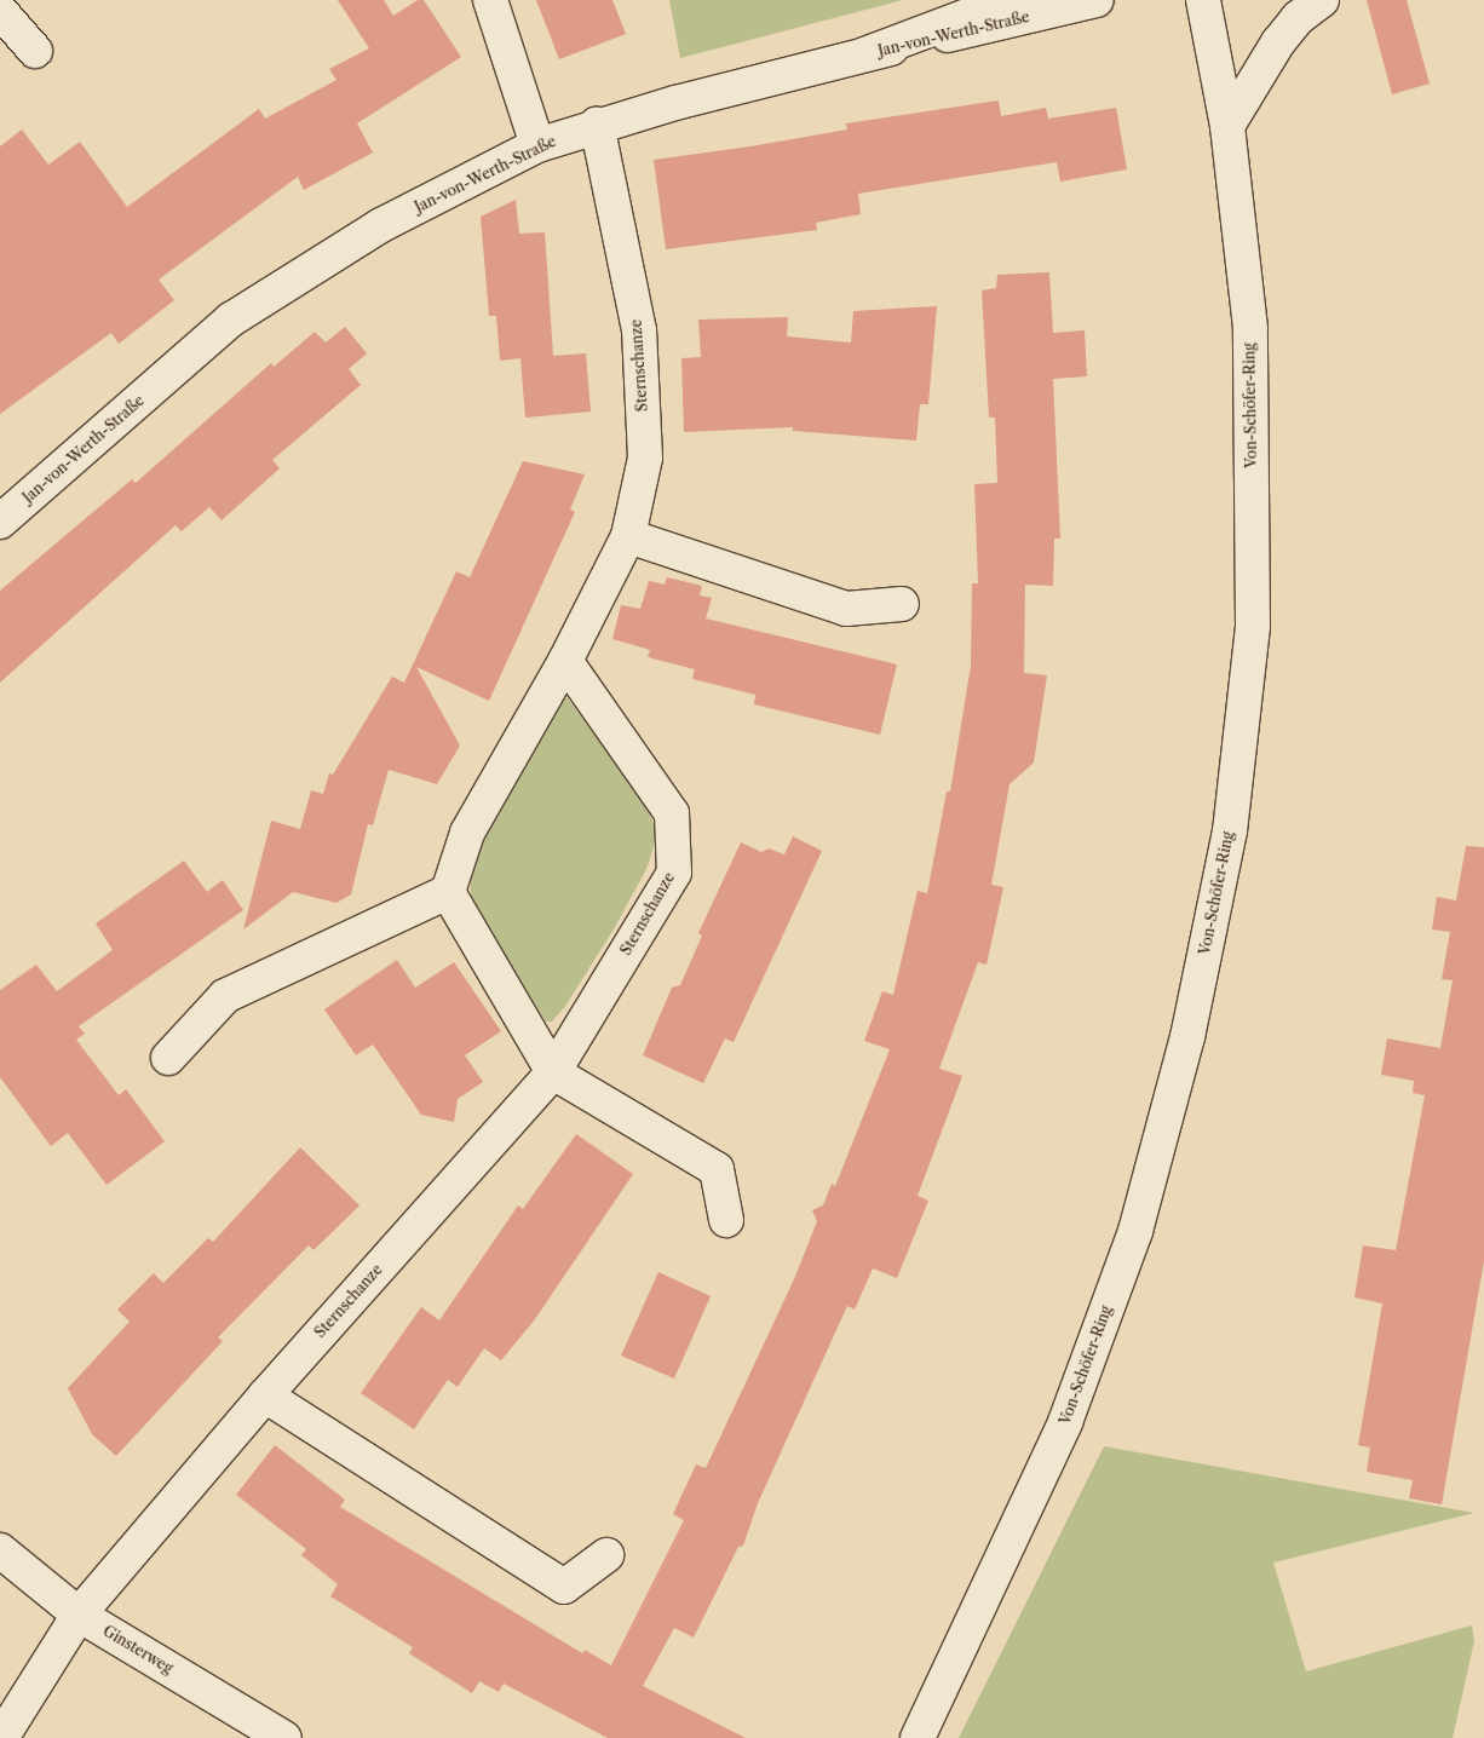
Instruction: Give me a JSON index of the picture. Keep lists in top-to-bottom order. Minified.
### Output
{"streets":{"street":["Jan-von-Werth-Straße","Sternschanze","Von-Schöfer-Ring","Ginsterweg"]},"crossings":[["Jan-von-Werth-Straße","Sternschanze"],["Sternschanze","Ginsterweg"]]}
